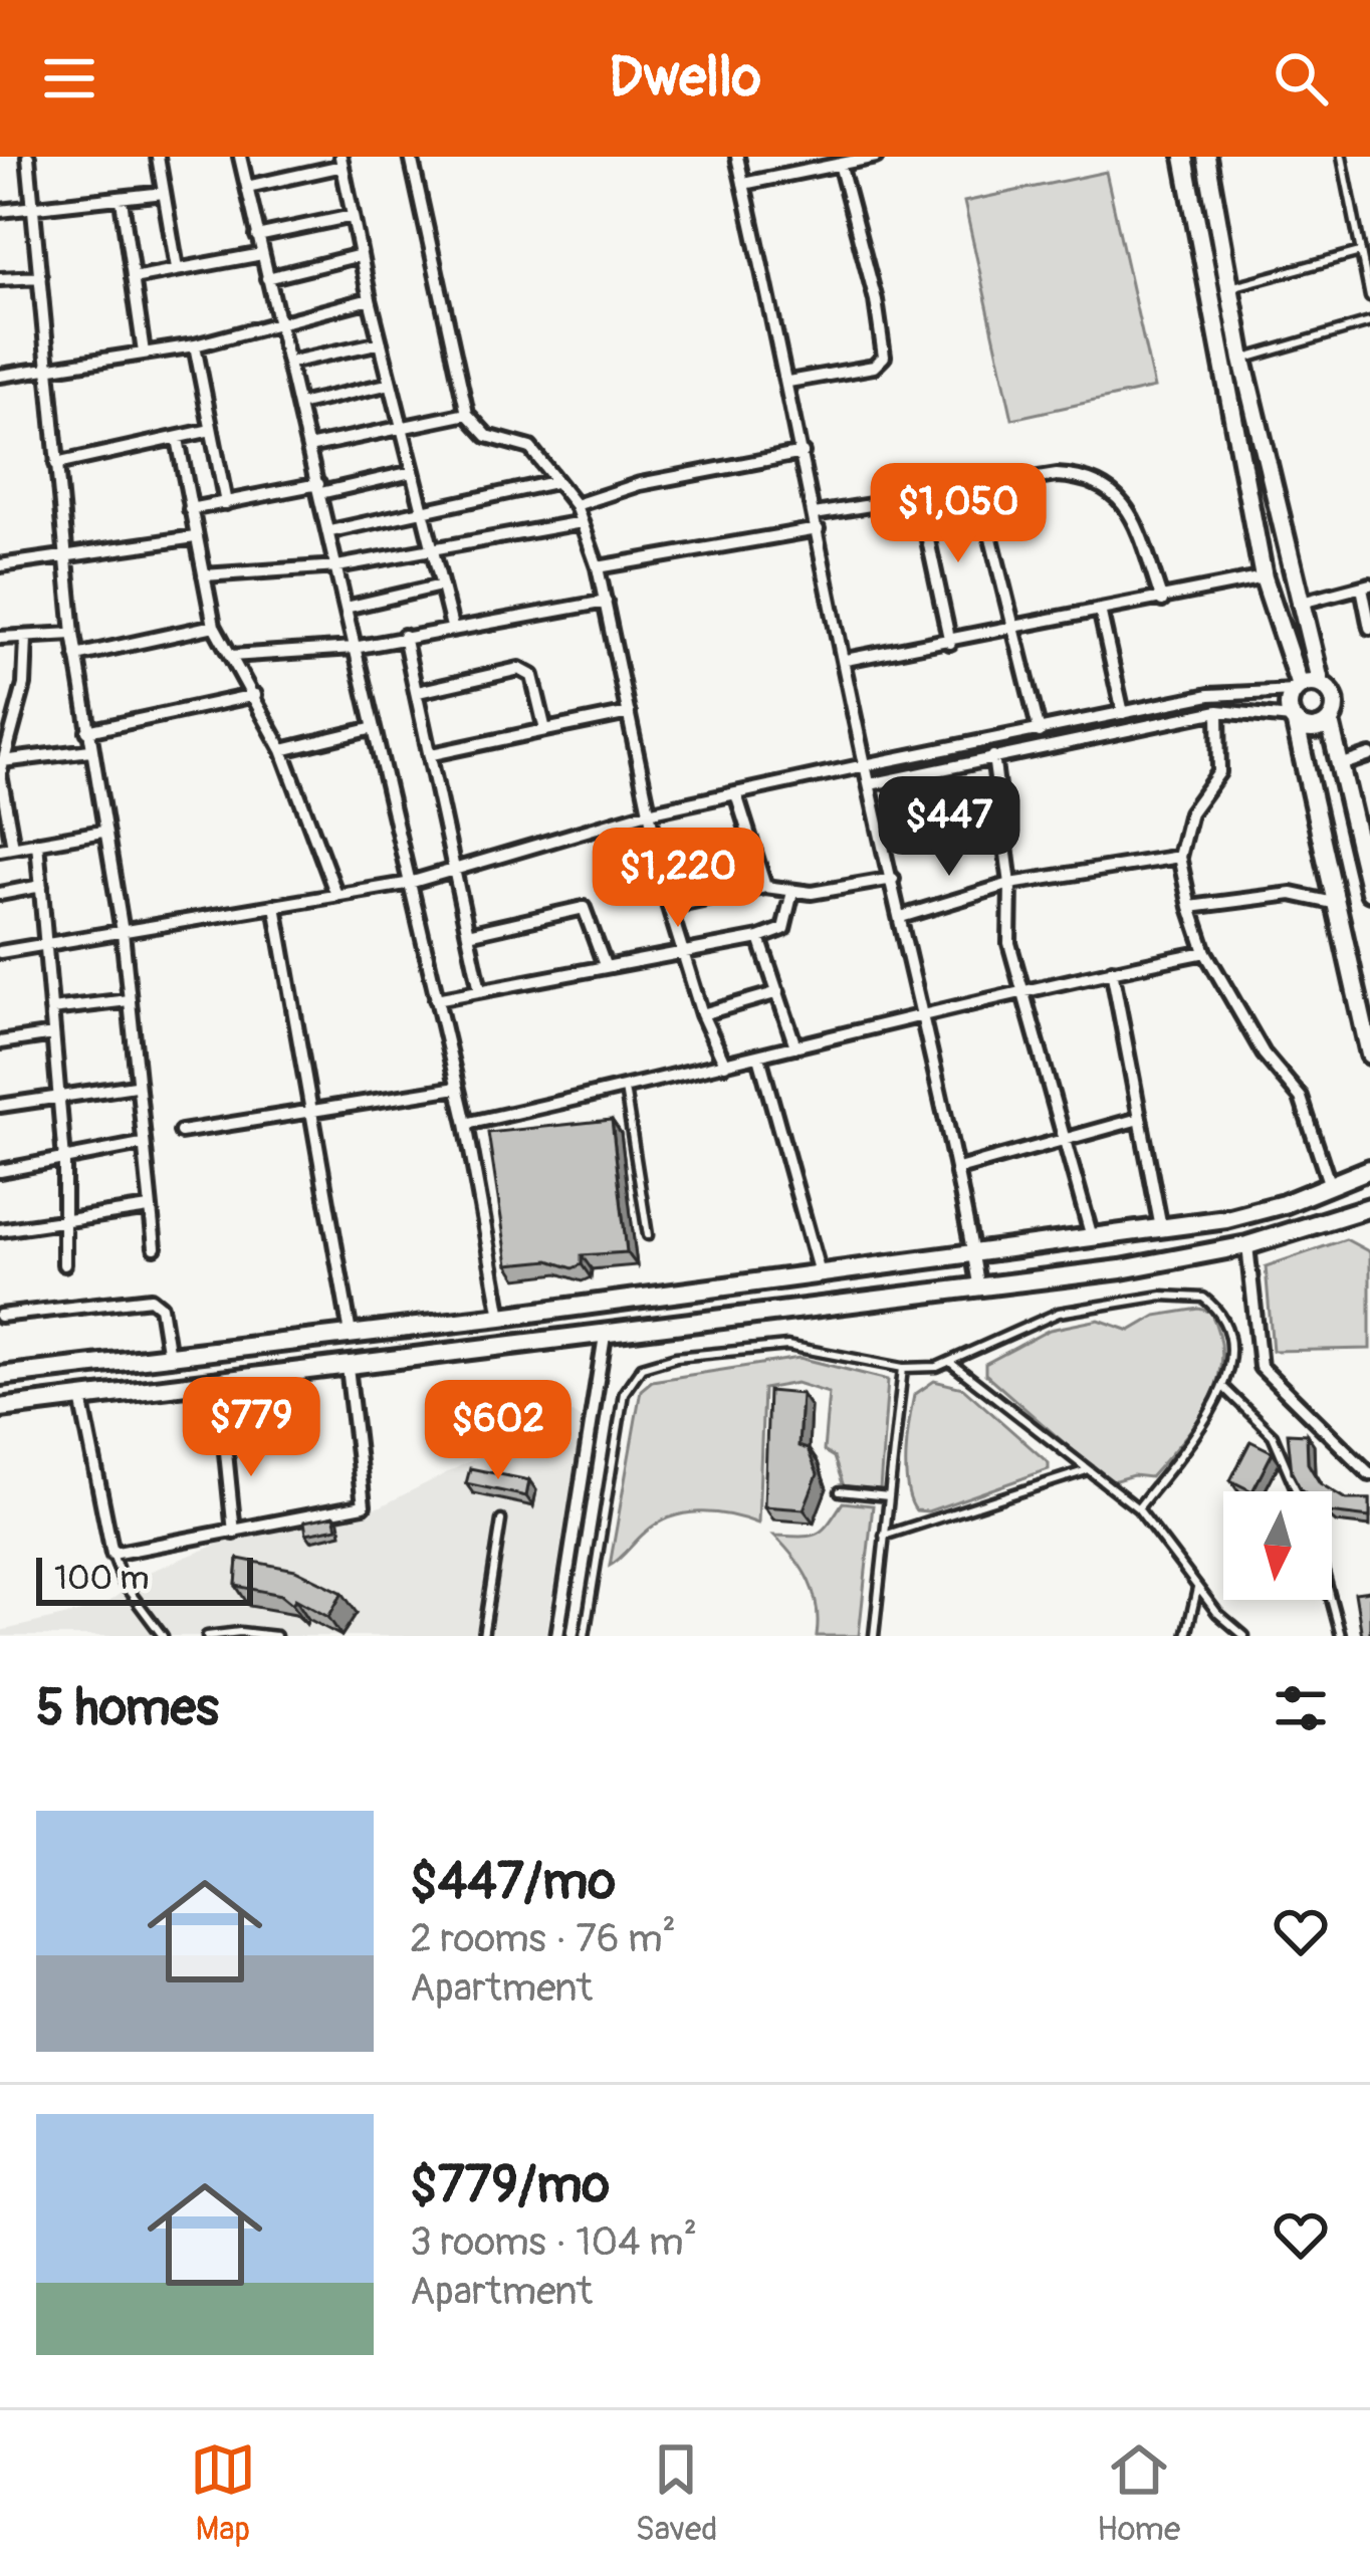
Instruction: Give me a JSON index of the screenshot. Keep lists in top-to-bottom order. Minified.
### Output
{"scale_bar":"100 m","north":"bottom","page":{"header":"Dwello","price":["$1,050","$447","$1,220","$779","$602"],"scale":"100 m","heading":"5 homes","list":[{"name":"$447/mo","note":"2 rooms · 76 m² · Apartment"},{"name":"$779/mo","note":"3 rooms · 104 m² · Apartment"}],"tabs":["Map","Saved","Home"]}}
